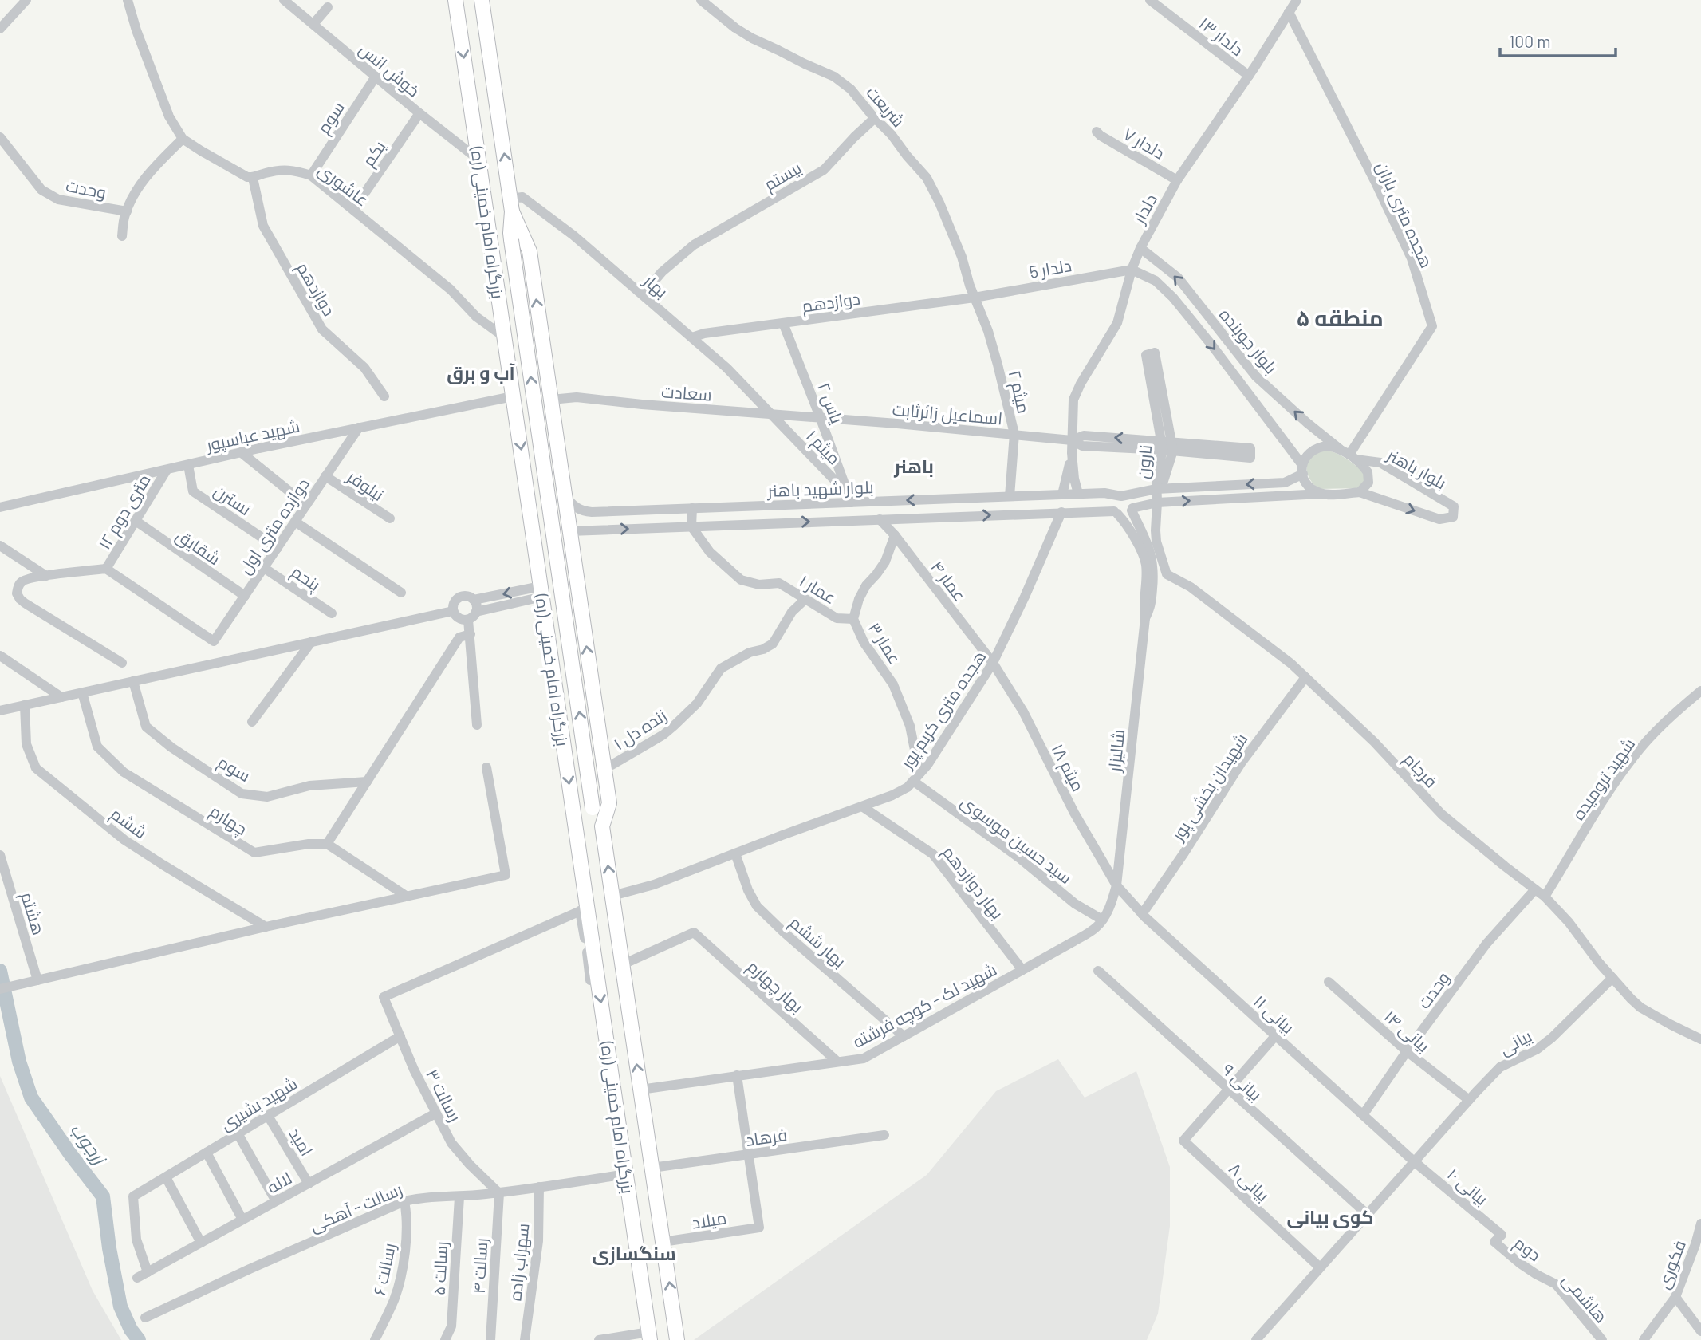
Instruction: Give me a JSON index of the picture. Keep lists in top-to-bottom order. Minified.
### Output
{"streets":{"highway":["بزرگراه امام خمینی (ره)"],"street":["دلدار ۱۳","خوش انس","شریعت","سوم","دلدار ۷","یکم","بیستم","عاشوری","وحدت","دلدار","هجده متری باران","دلدار 5","بهار","دوازدهم","بلوار جوینده","میثم ۲","سعادت","یاس ۲","اسماعیل زائرثابت","شهید عباسپور","میثم ۱","نارون","بلوار باهنر","نیلوفر","بلوار شهید باهنر","نسترن","۱۲ متری دوم","دوازده متری اول","شقایق","پنجم","عمار ۴","عمار ۱","عمار ۳","هجده متری کریم پور","زنده دل ۱","شالیزار","میثم ۱۸","فرجام","شهید ترومیده","شهیدان بخشی پور","چهارم","ششم","سید حسین موسوی","بهار دوازدهم","هشتم","بهار ششم","بهار چهارم","شهید لک - کوچه فرشته","بیانی ۱۱","بیانی ۱۴","بیانی","بیانی ۹","رسالت ۳","شهید بشیری","فرهاد","امید","بیانی ۸","لاله","بیانی ۱۰","رسالت - آهکی","میلاد","دوم","سهراب زاده","فکوری","رسالت ۴","رسالت ۵","رسالت ۶","هاشمی"]},"crossings":[["دلدار ۱۳","دلدار"],["خوش انس","سوم"],["خوش انس","یکم"],["خوش انس","بزرگراه امام خمینی (ره)"],["شریعت","بیستم"],["شریعت","دلدار 5"],["شریعت","دوازدهم"],["شریعت","میثم ۲"],["سوم","عاشوری"],["دلدار ۷","دلدار"],["یکم","عاشوری"],["بیستم","بهار"],["عاشوری","بزرگراه امام خمینی (ره)"],["عاشوری","دوازدهم"],["وحدت","فرجام"],["وحدت","بیانی ۱۱"],["وحدت","بیانی ۱۴"],["دلدار","هجده متری باران"],["دلدار","دلدار 5"],["دلدار","بلوار جوینده"],["دلدار","اسماعیل زائرثابت"],["هجده متری باران","بلوار جوینده"],["هجده متری باران","بلوار باهنر"],["بزرگراه امام خمینی (ره)","بهار"],["بزرگراه امام خمینی (ره)","سعادت"],["بزرگراه امام خمینی (ره)","شهید عباسپور"],["بزرگراه امام خمینی (ره)","بلوار شهید باهنر"],["بزرگراه امام خمینی (ره)","هجده متری کریم پور"],["بزرگراه امام خمینی (ره)","زنده دل ۱"],["بزرگراه امام خمینی (ره)","بهار چهارم"],["بزرگراه امام خمینی (ره)","شهید لک - کوچه فرشته"],["بزرگراه امام خمینی (ره)","رسالت ۳"],["بزرگراه امام خمینی (ره)","فرهاد"],["بزرگراه امام خمینی (ره)","رسالت - آهکی"],["بزرگراه امام خمینی (ره)","میلاد"],["دلدار 5","دوازدهم"],["دلدار 5","بلوار جوینده"],["دلدار 5","میثم ۲"],["بهار","دوازدهم"],["بهار","سعادت"],["بهار","میثم ۱"],["دوازدهم","میثم ۲"],["دوازدهم","یاس ۲"],["بلوار جوینده","بلوار باهنر"],["میثم ۲","اسماعیل زائرثابت"],["میثم ۲","بلوار شهید باهنر"],["سعادت","یاس ۲"],["سعادت","اسماعیل زائرثابت"],["سعادت","میثم ۱"],["یاس ۲","اسماعیل زائرثابت"],["یاس ۲","میثم ۱"],["یاس ۲","بلوار شهید باهنر"],["اسماعیل زائرثابت","نارون"],["شهید عباسپور","نسترن"],["شهید عباسپور","۱۲ متری دوم"],["شهید عباسپور","دوازده متری اول"],["میثم ۱","بلوار شهید باهنر"],["نیلوفر","دوازده متری اول"],["بلوار شهید باهنر","عمار ۴"],["بلوار شهید باهنر","عمار ۱"],["بلوار شهید باهنر","هجده متری کریم پور"],["بلوار شهید باهنر","شالیزار"],["نسترن","دوازده متری اول"],["۱۲ متری دوم","دوازده متری اول"],["۱۲ متری دوم","شقایق"],["دوازده متری اول","شقایق"],["دوازده متری اول","پنجم"],["عمار ۴","عمار ۳"],["عمار ۴","هجده متری کریم پور"],["عمار ۴","میثم ۱۸"],["عمار ۱","عمار ۳"],["عمار ۱","زنده دل ۱"],["عمار ۳","هجده متری کریم پور"],["عمار ۳","سید حسین موسوی"],["هجده متری کریم پور","میثم ۱۸"],["هجده متری کریم پور","سید حسین موسوی"],["هجده متری کریم پور","بهار دوازدهم"],["هجده متری کریم پور","بهار ششم"],["شالیزار","میثم ۱۸"],["شالیزار","شهید لک - کوچه فرشته"],["شالیزار","بیانی ۱۱"],["میثم ۱۸","شهید لک - کوچه فرشته"],["میثم ۱۸","بیانی ۱۱"],["فرجام","شهید ترومیده"],["فرجام","شهیدان بخشی پور"],["فرجام","بیانی"],["شهیدان بخشی پور","بیانی ۱۱"],["سید حسین موسوی","شهید لک - کوچه فرشته"],["بهار دوازدهم","شهید لک - کوچه فرشته"],["بهار ششم","شهید لک - کوچه فرشته"],["بهار چهارم","شهید لک - کوچه فرشته"],["شهید لک - کوچه فرشته","بیانی ۱۱"],["بیانی ۱۱","بیانی"],["بیانی ۱۱","بیانی ۱۰"],["بیانی ۱۴","بیانی"],["بیانی","بیانی ۹"],["بیانی","بیانی ۸"],["بیانی","بیانی ۱۰"],["بیانی ۹","بیانی ۸"],["رسالت ۳","شهید بشیری"],["رسالت ۳","لاله"],["رسالت ۳","رسالت - آهکی"],["رسالت ۳","رسالت ۴"],["شهید بشیری","امید"],["شهید بشیری","لاله"],["فرهاد","میلاد"],["امید","لاله"],["بیانی ۱۰","دوم"],["رسالت - آهکی","سهراب زاده"],["رسالت - آهکی","رسالت ۴"],["رسالت - آهکی","رسالت ۵"],["رسالت - آهکی","رسالت ۶"],["دوم","هاشمی"]],"districts":["منطقه ۵","آب و برق","باهنر","کوی بیانی","سنگسازی"],"water":["زرجوب"],"scale_bar":"100 m"}
